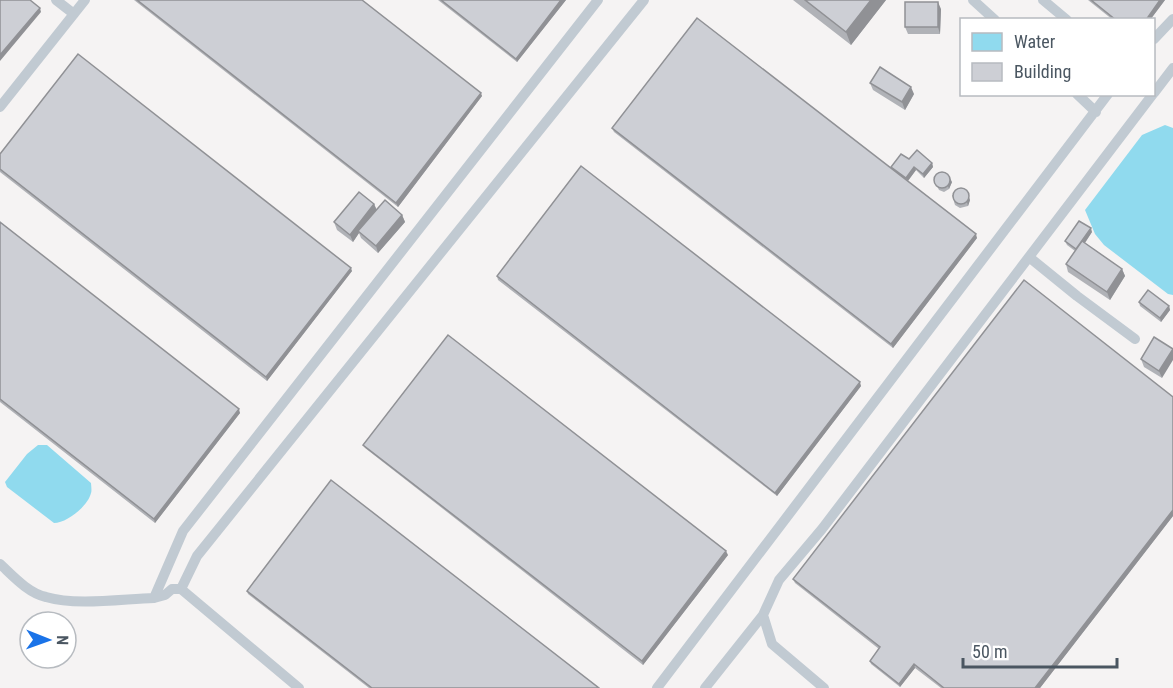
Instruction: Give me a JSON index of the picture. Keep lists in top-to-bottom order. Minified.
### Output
{"legend":["Water","Building"],"scale_bar":"50 m","north":"right"}
